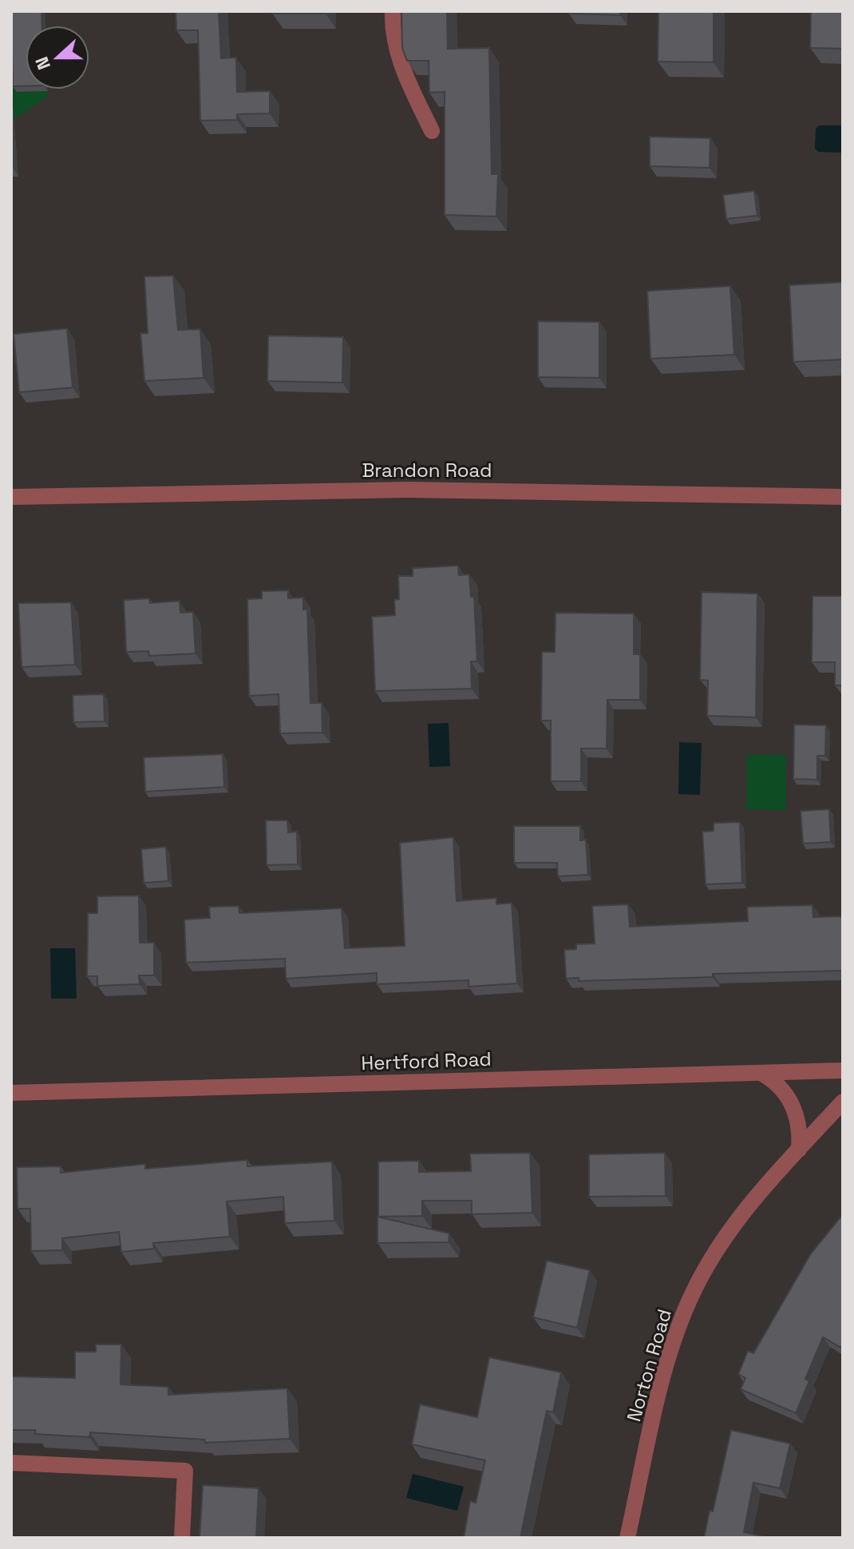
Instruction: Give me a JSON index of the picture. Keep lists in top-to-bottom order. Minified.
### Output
{"streets":{"street":["Brandon Road","Hertford Road","Norton Road"]},"north":"left"}
